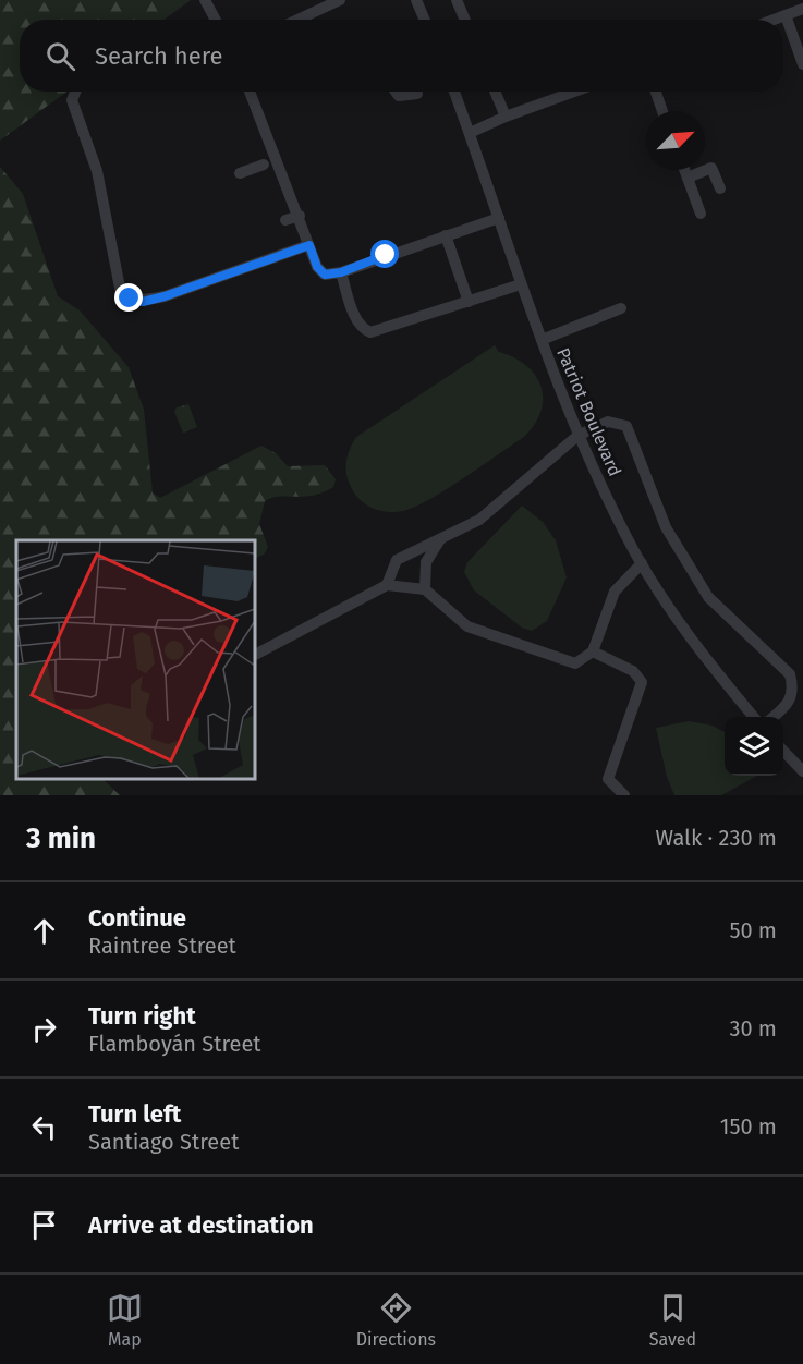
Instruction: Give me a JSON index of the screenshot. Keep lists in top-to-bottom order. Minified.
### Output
{"streets":{"street":["Patriot Boulevard"]},"north":"top right","page":{"search":"Search here","heading":["3 min","Walk · 230 m"],"list":[["Continue","Raintree Street","50 m"],["Turn right","Flamboyán Street","30 m"],["Turn left","Santiago Street","150 m"],"Arrive at destination"],"nav":["Map","Directions","Saved"]}}
